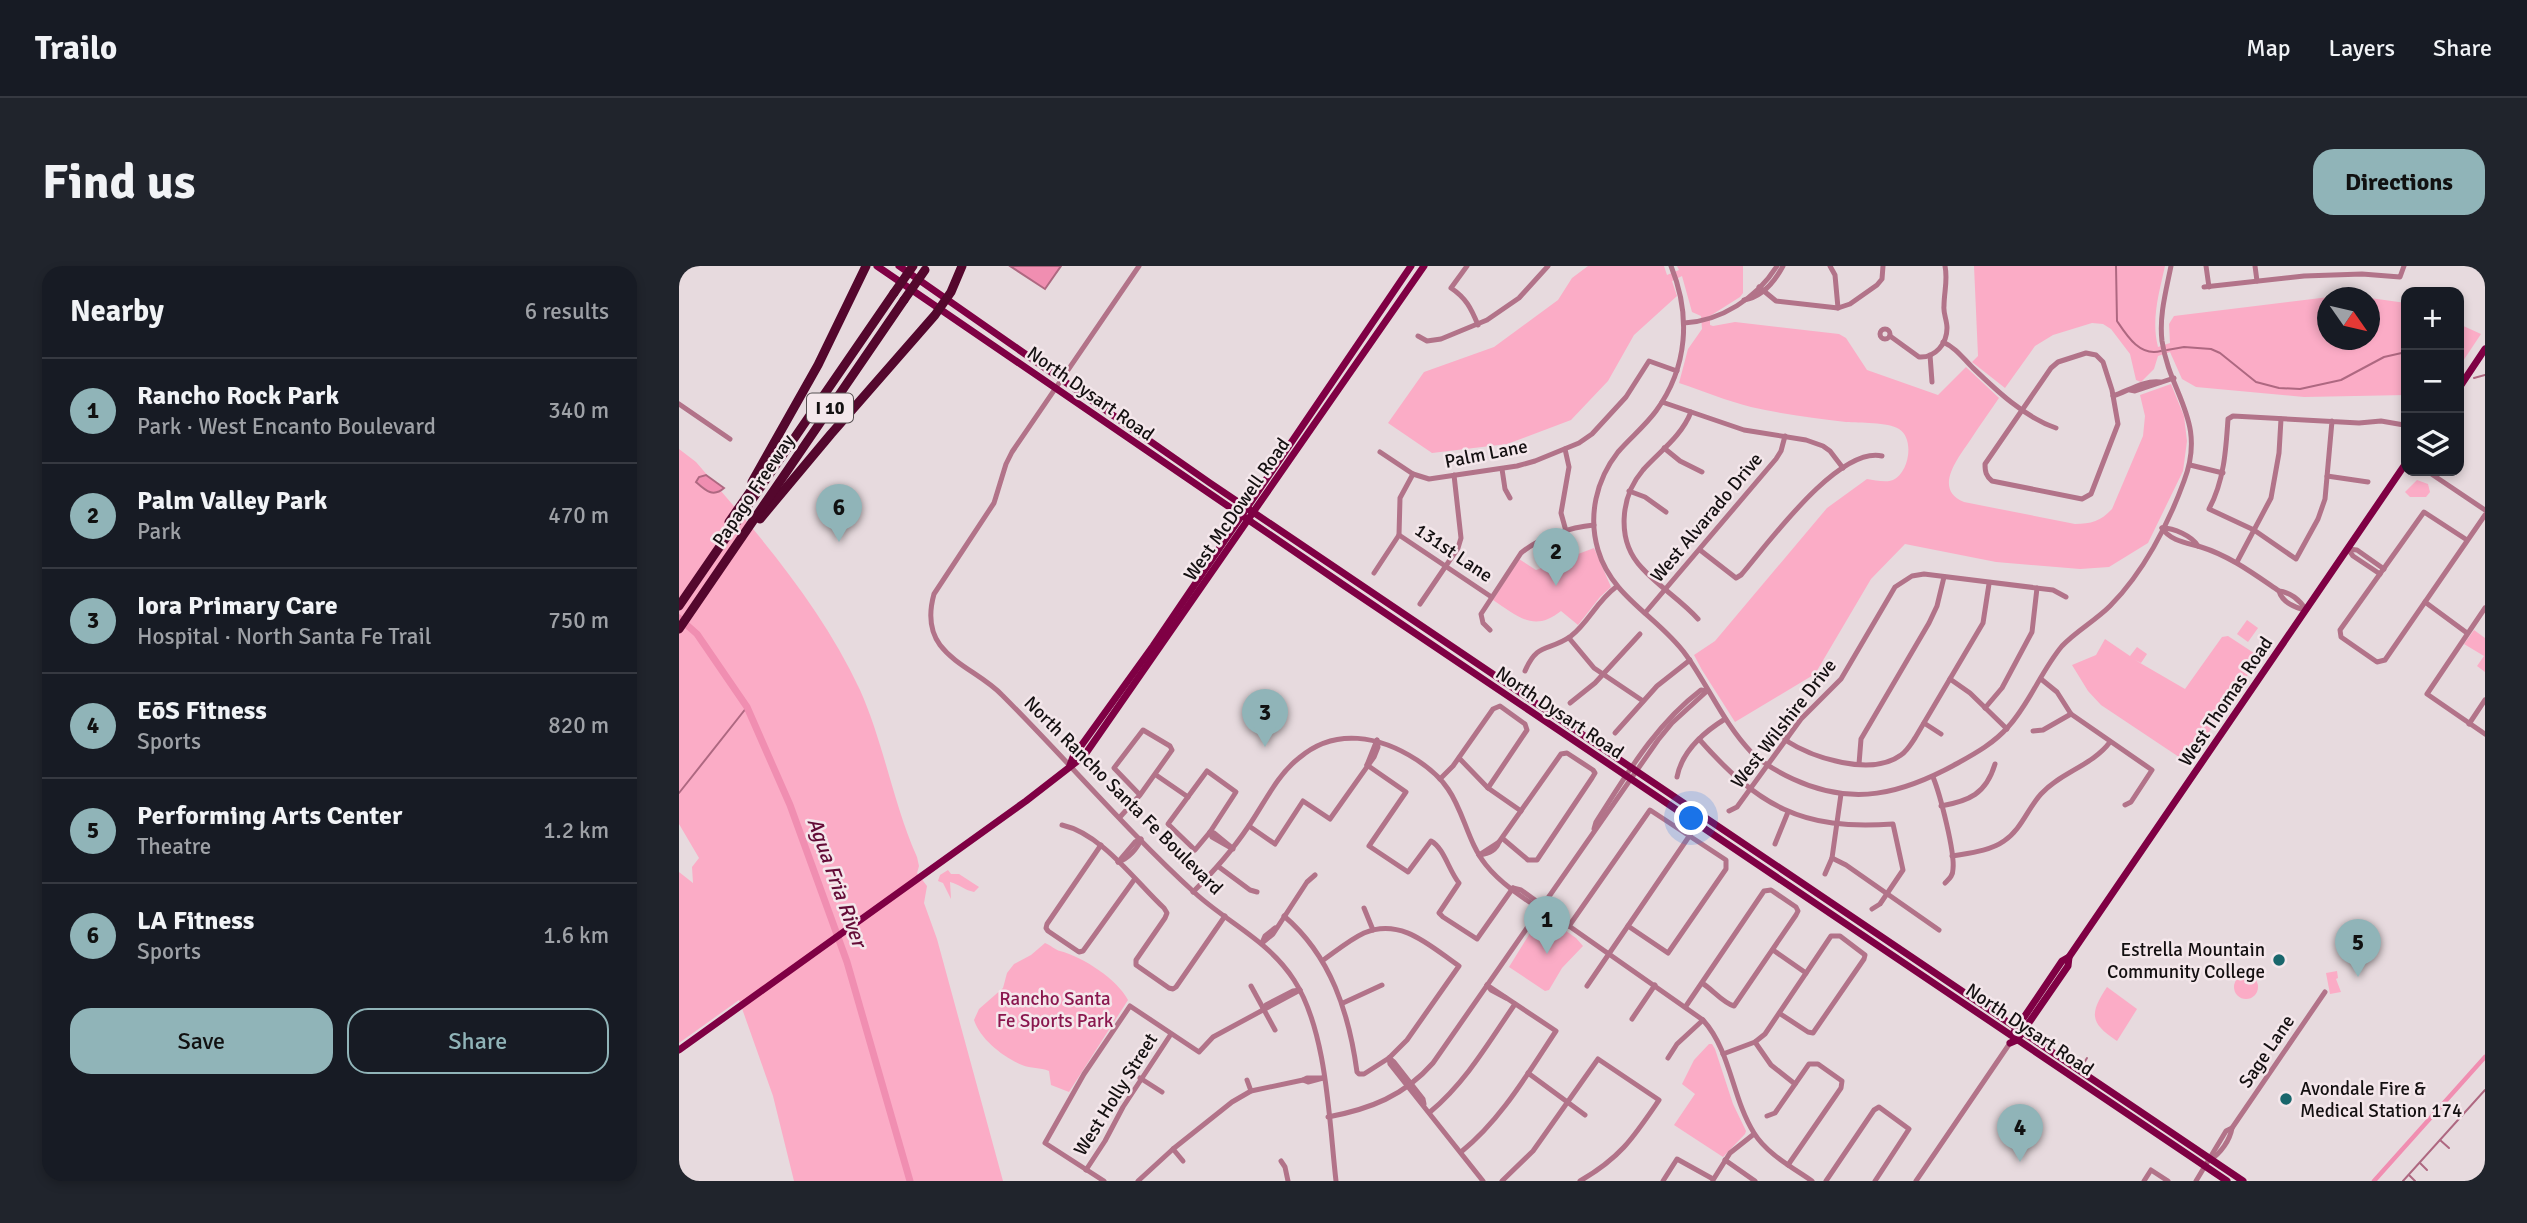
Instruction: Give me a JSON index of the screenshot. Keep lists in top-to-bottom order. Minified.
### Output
{"streets":{"highway":["I 10","Papago Freeway"],"main road":["North Dysart Road","West McDowell Road","West Thomas Road"],"street":["Palm Lane","West Alvarado Drive","131st Lane","West Wilshire Drive","North Rancho Santa Fe Boulevard","Sage Lane","West Holly Street"]},"crossings":[["North Dysart Road","West McDowell Road"],["North Dysart Road","West Thomas Road"],["North Dysart Road","North Rancho Santa Fe Boulevard"],["North Dysart Road","Sage Lane"],["West McDowell Road","North Rancho Santa Fe Boulevard"]],"water":["Agua Fria River"],"parks":["Rancho Santa Fe Sports Park"],"places":["Estrella Mountain Community College","Avondale Fire & Medical Station 174"],"north":"bottom right","page":{"header":"Trailo","nav":["Map","Layers","Share"],"buttons":["Directions",["Save","Share"]],"title":"Find us","heading":["Nearby","6 results"],"map_buttons":["+","−"],"list":[{"mark":"1","name":"Rancho Rock Park","note":"Park · West Encanto Boulevard","value":"340 m"},{"mark":"2","name":"Palm Valley Park","note":"Park","value":"470 m"},{"mark":"3","name":"Iora Primary Care","note":"Hospital · North Santa Fe Trail","value":"750 m"},{"mark":"4","name":"EōS Fitness","note":"Sports","value":"820 m"},{"mark":"5","name":"Performing Arts Center","note":"Theatre","value":"1.2 km"},{"mark":"6","name":"LA Fitness","note":"Sports","value":"1.6 km"}],"pins":["6","2","3","1","5","4"]}}
